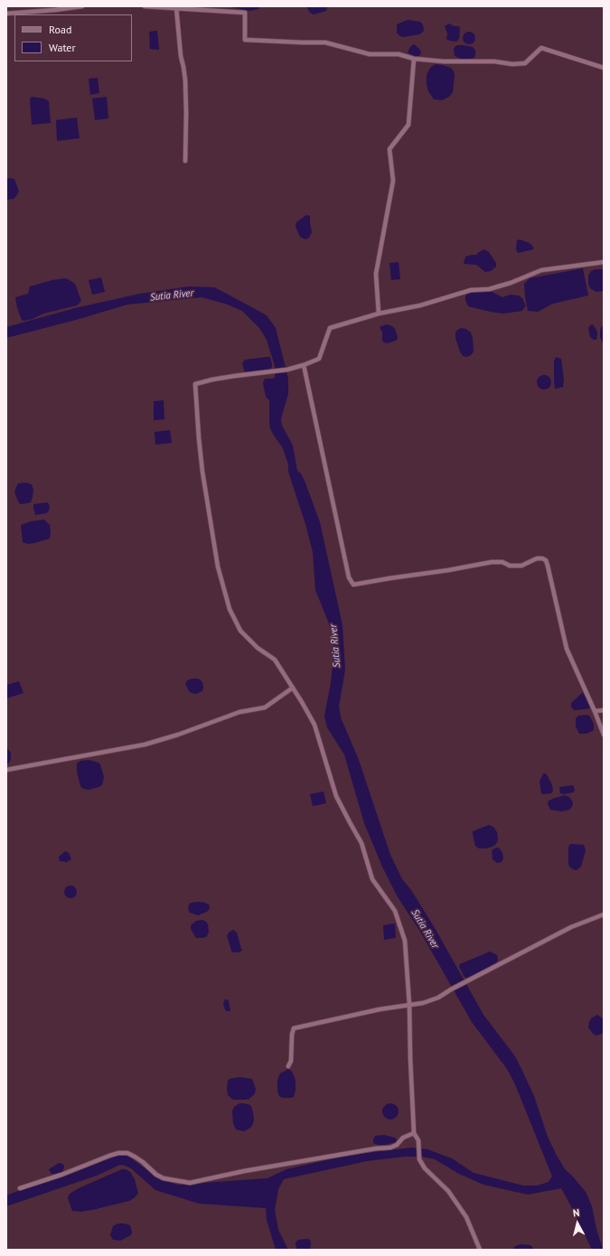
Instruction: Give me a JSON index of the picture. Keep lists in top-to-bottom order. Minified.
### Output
{"water":["Sutia River"],"legend":["Road","Water"],"north":"top"}
